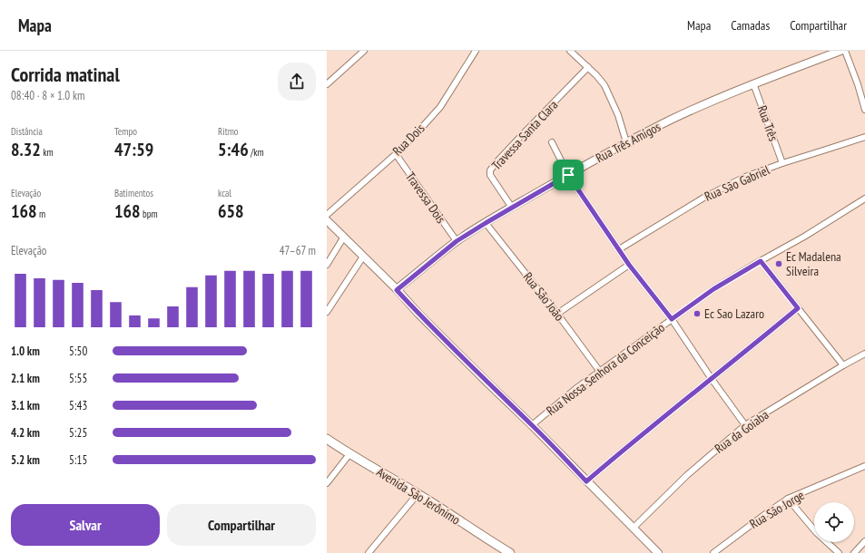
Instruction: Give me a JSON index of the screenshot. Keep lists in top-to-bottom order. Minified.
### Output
{"streets":{"main road":["Avenida São Jerônimo"],"street":["Rua Três","Travessa Santa Clara","Rua Dois","Rua Três Amigos","Rua São Gabriel","Travessa Dois","Rua São João","Rua Nossa Senhora da Conceição","Rua da Goiaba","Rua São Jorge"]},"crossings":[["Rua Três","Rua Três Amigos"],["Rua Três","Rua São Gabriel"],["Travessa Santa Clara","Rua Três Amigos"],["Rua Dois","Travessa Dois"],["Rua Três Amigos","Travessa Dois"],["Rua Três Amigos","Rua São João"],["Rua São João","Rua Nossa Senhora da Conceição"]],"places":["Ec Madalena Silveira","Ec Sao Lazaro"],"page":{"header":"Mapa","nav":["Mapa","Camadas","Compartilhar"],"heading":["Corrida matinal","08:40 · 8 × 1.0 km"],"stats":[["Distância","8.32 km"],["Tempo","47:59"],["Ritmo","5:46 /km"],["Elevação","168 m"],["Batimentos","168 bpm"],["kcal","658"]],"chart":["Elevação","47–67 m"],"list":[{"name":"1.0 km","note":"5:50"},{"name":"2.1 km","note":"5:55"},{"name":"3.1 km","note":"5:43"},{"name":"4.2 km","note":"5:25"},{"name":"5.2 km","note":"5:15"}],"buttons":["Salvar","Compartilhar"]}}
